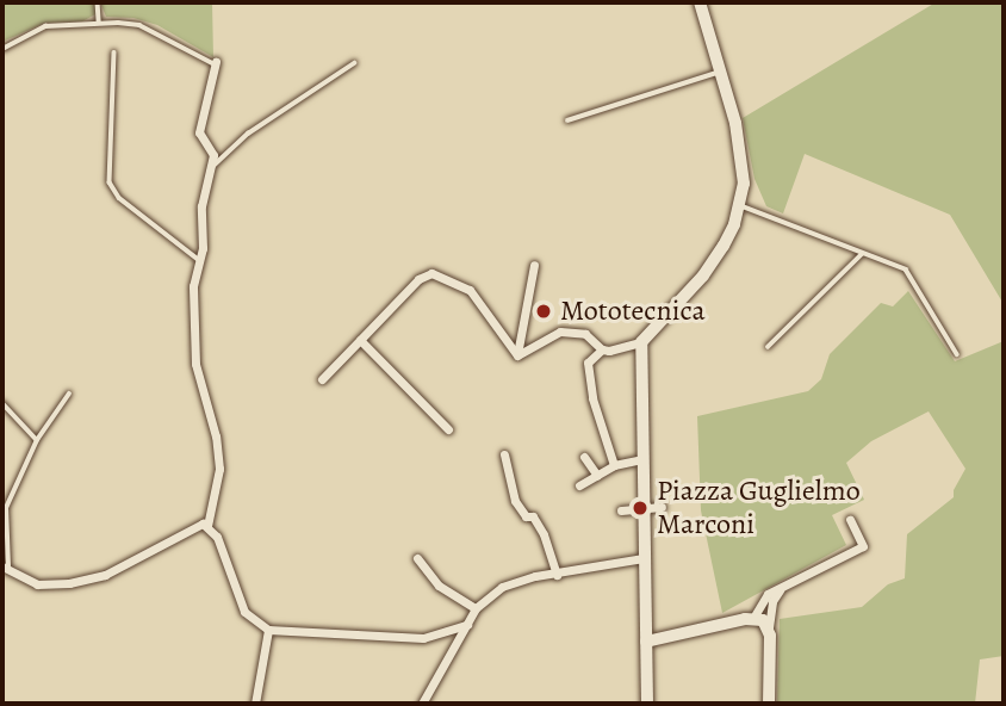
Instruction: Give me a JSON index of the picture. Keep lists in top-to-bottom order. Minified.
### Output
{"places":["Mototecnica","Piazza Guglielmo Marconi"]}
